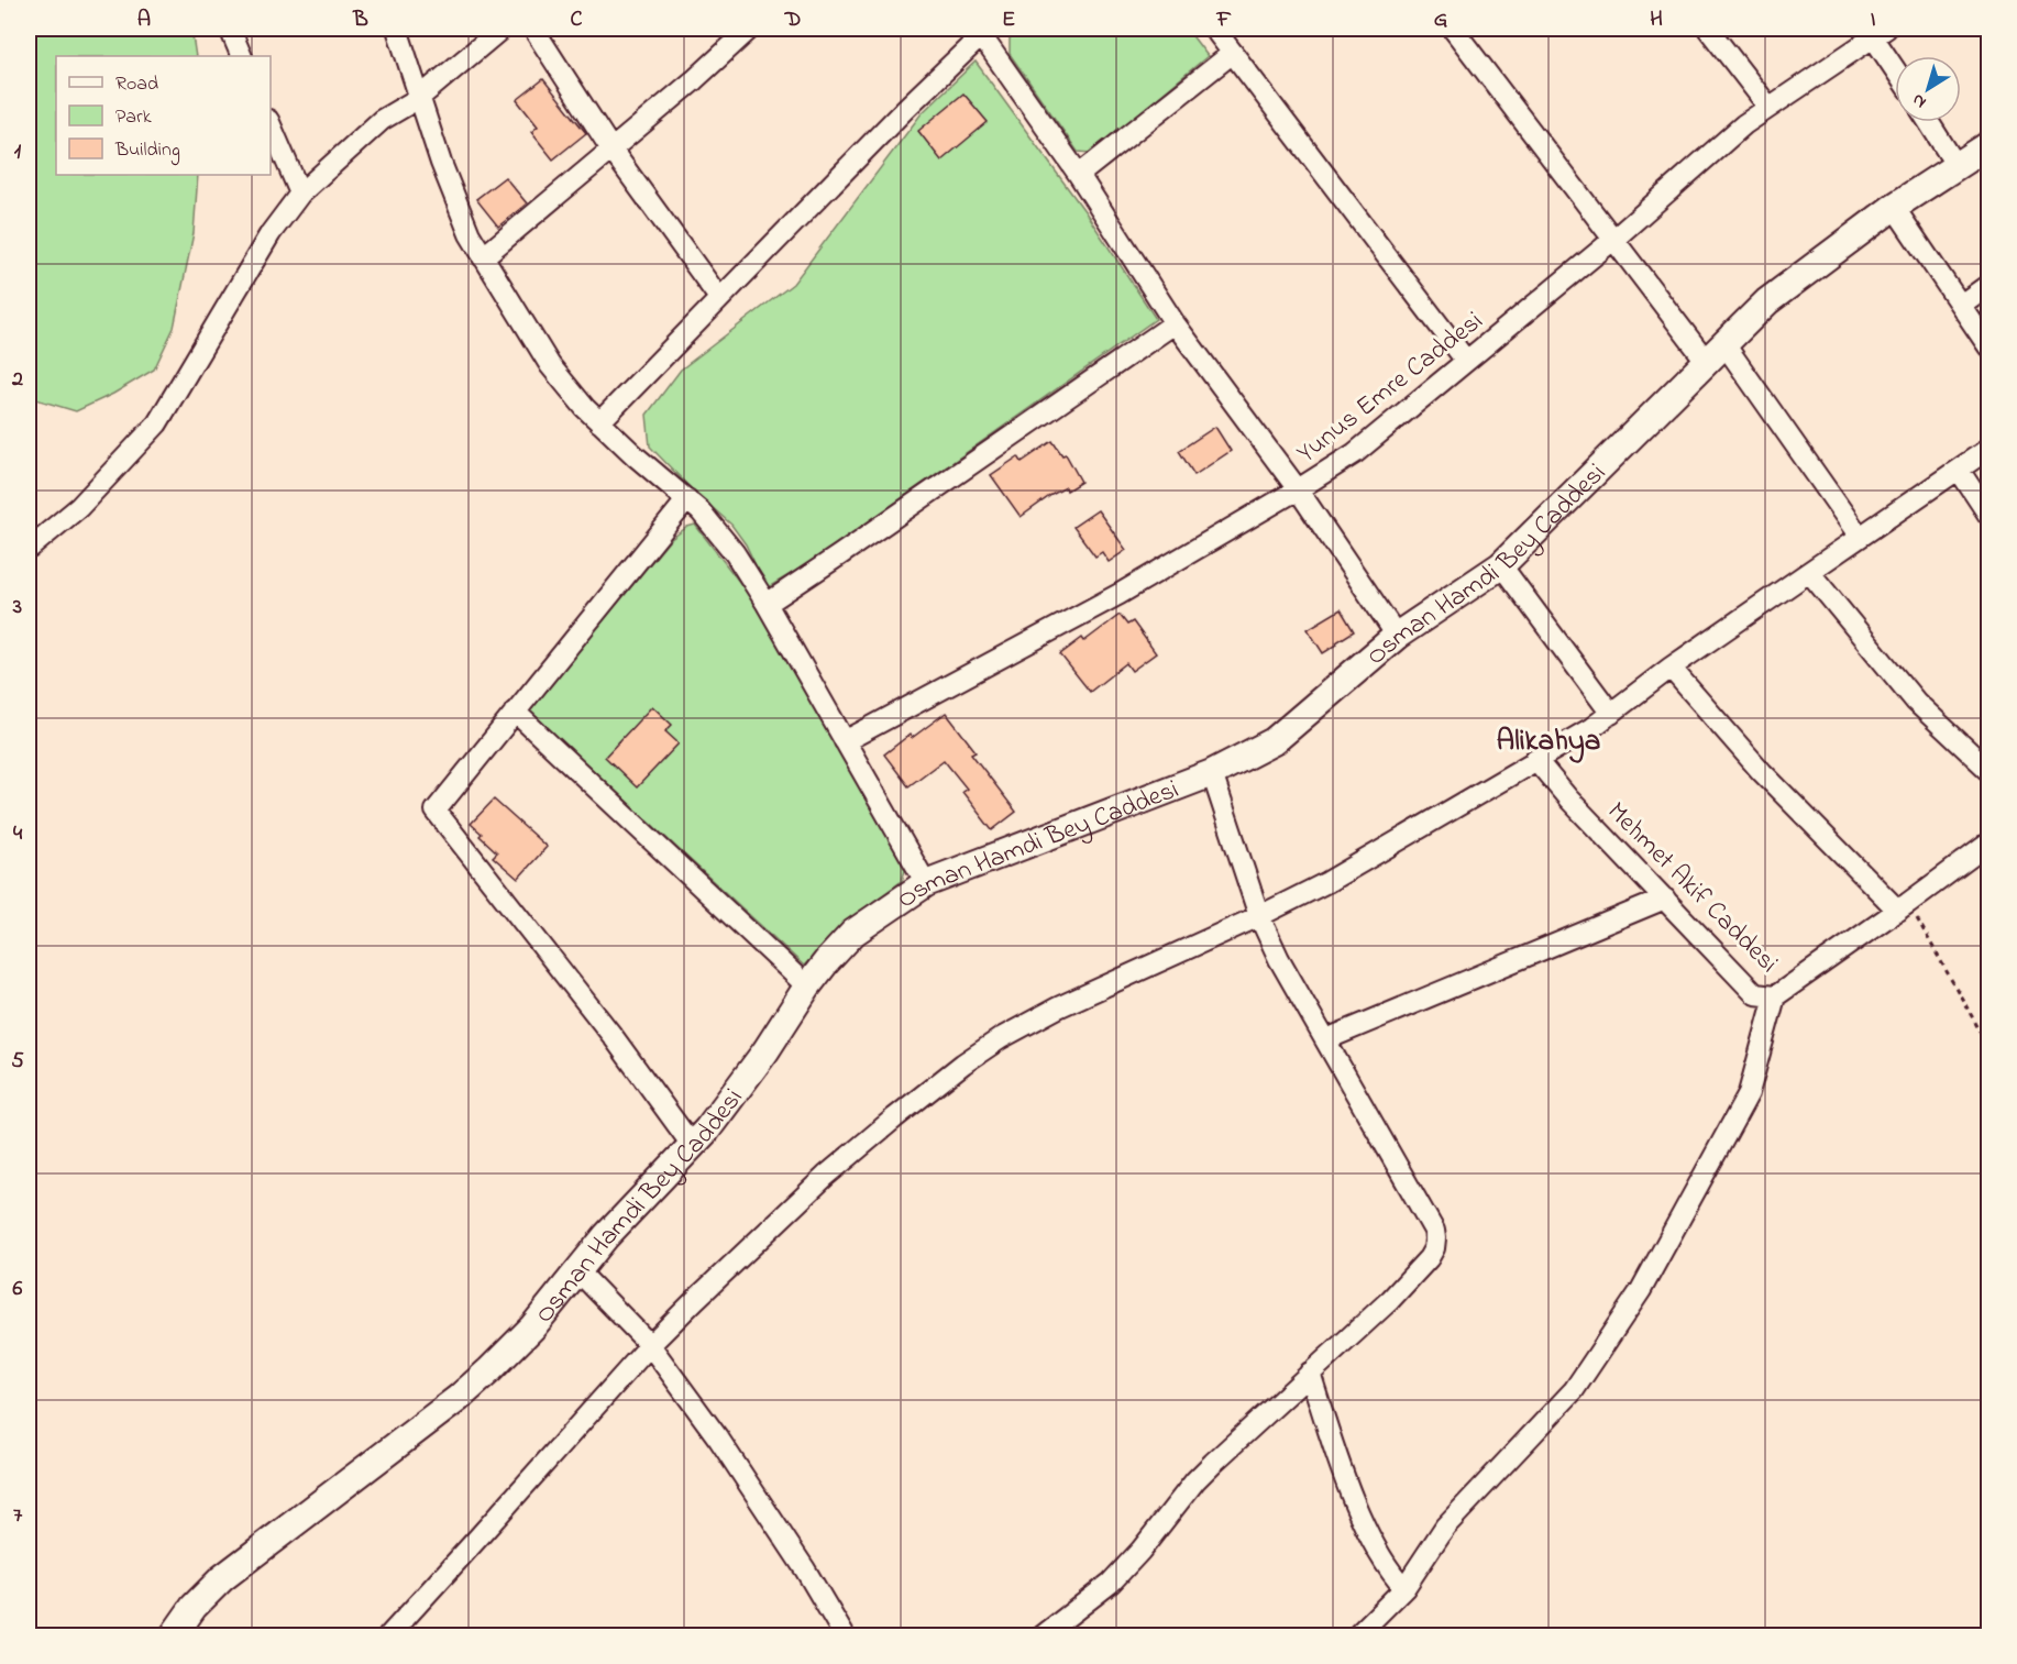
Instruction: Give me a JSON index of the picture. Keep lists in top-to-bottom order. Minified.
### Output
{"streets":{"street":["Yunus Emre Caddesi","Osman Hamdi Bey Caddesi","Mehmet Akif Caddesi"]},"districts":["Alikahya"],"legend":["Road","Park","Building"],"north":"bottom left","grid":{"columns":["A","B","C","D","E","F","G","H","I"],"rows":["1","2","3","4","5","6","7"]}}
